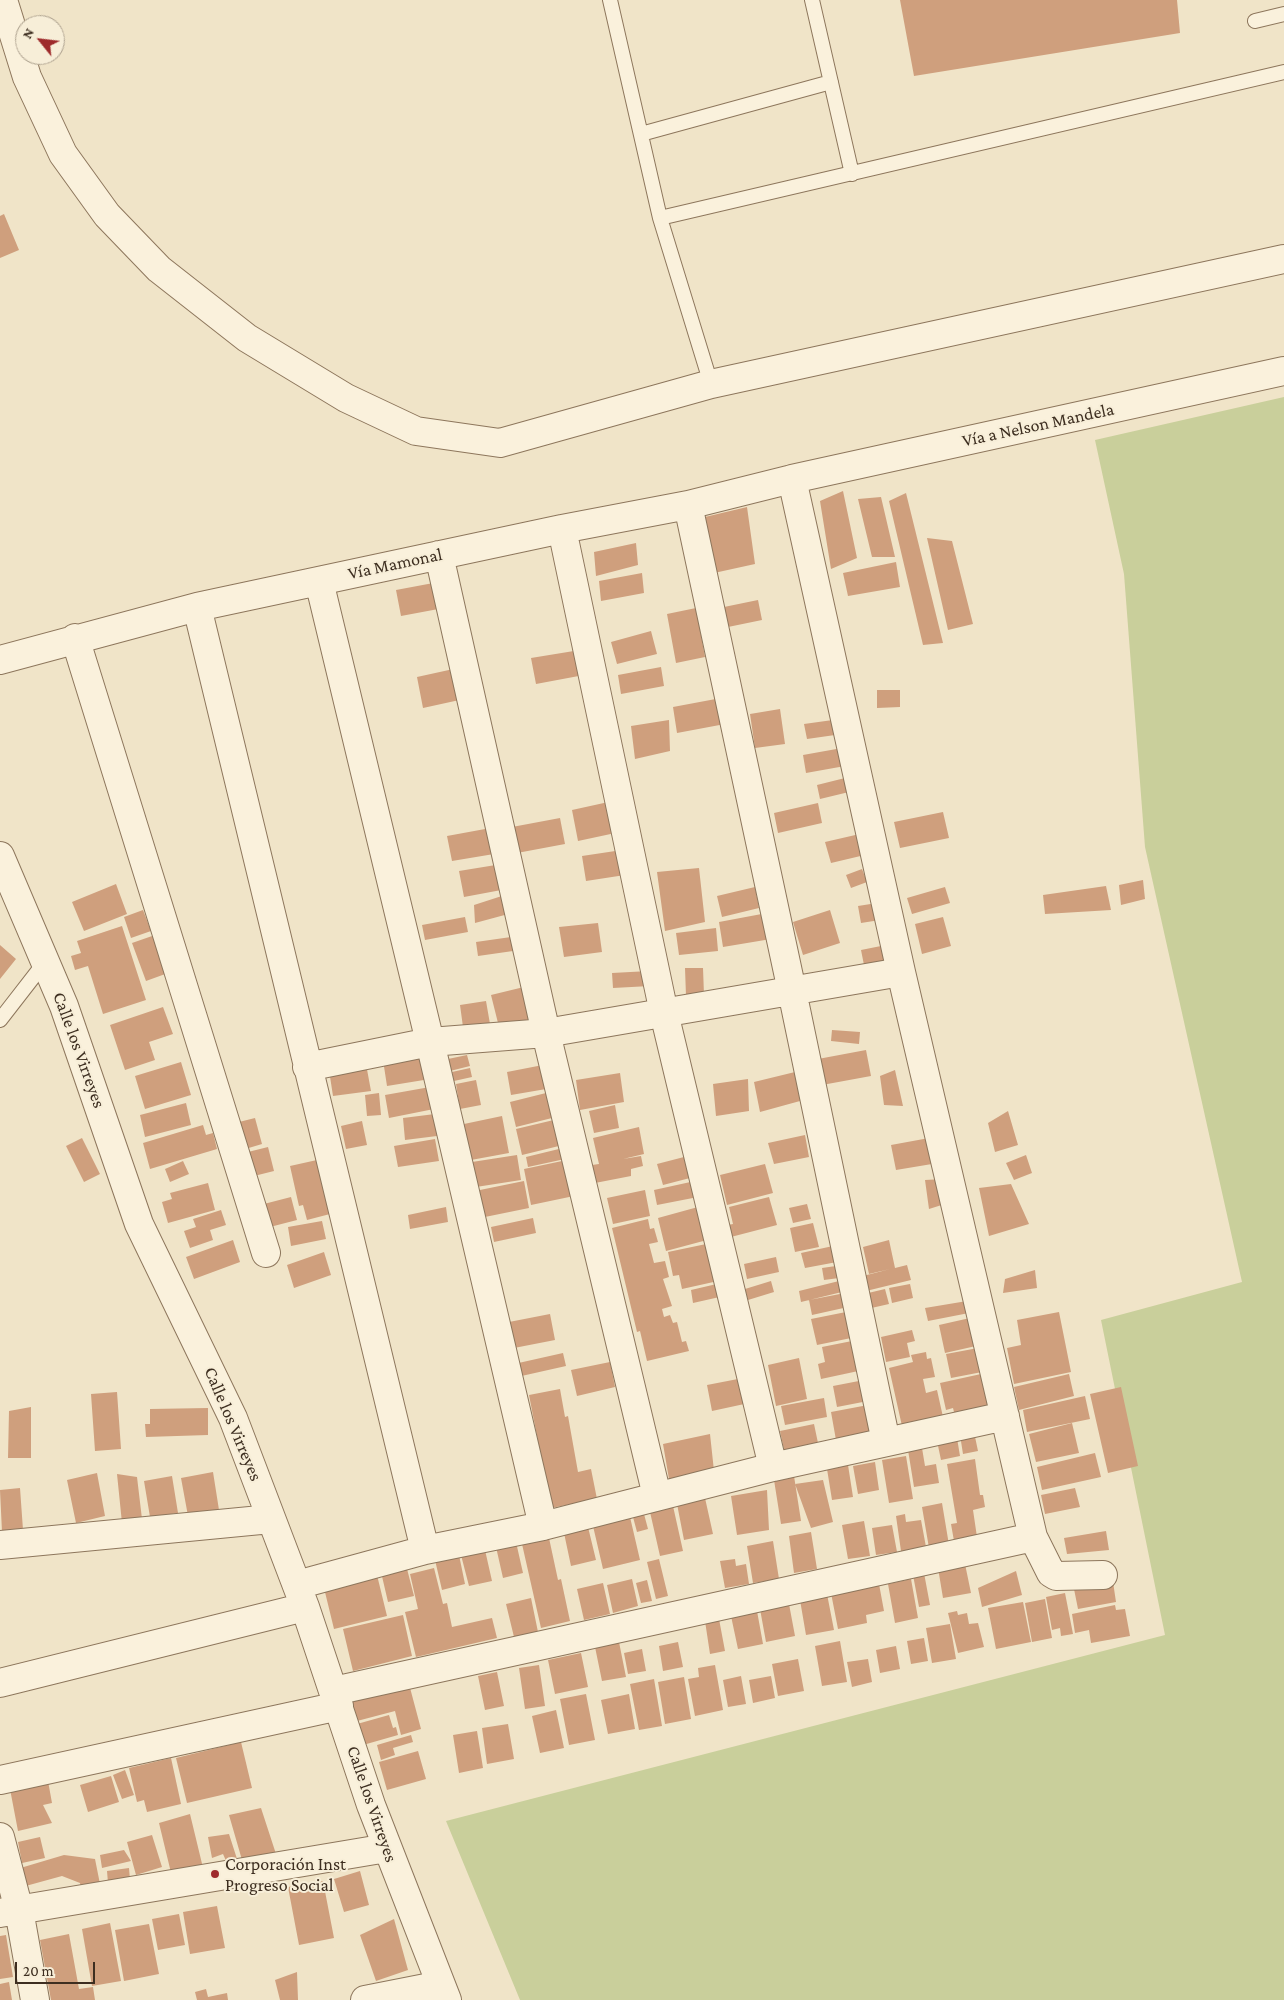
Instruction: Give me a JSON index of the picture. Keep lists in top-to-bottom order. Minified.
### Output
{"streets":{"street":["Vía a Nelson Mandela","Vía Mamonal","Calle los Virreyes"]},"crossings":[["Vía a Nelson Mandela","Vía Mamonal"]],"places":["Corporación Inst Progreso Social"],"scale_bar":"20 m","north":"top left"}
